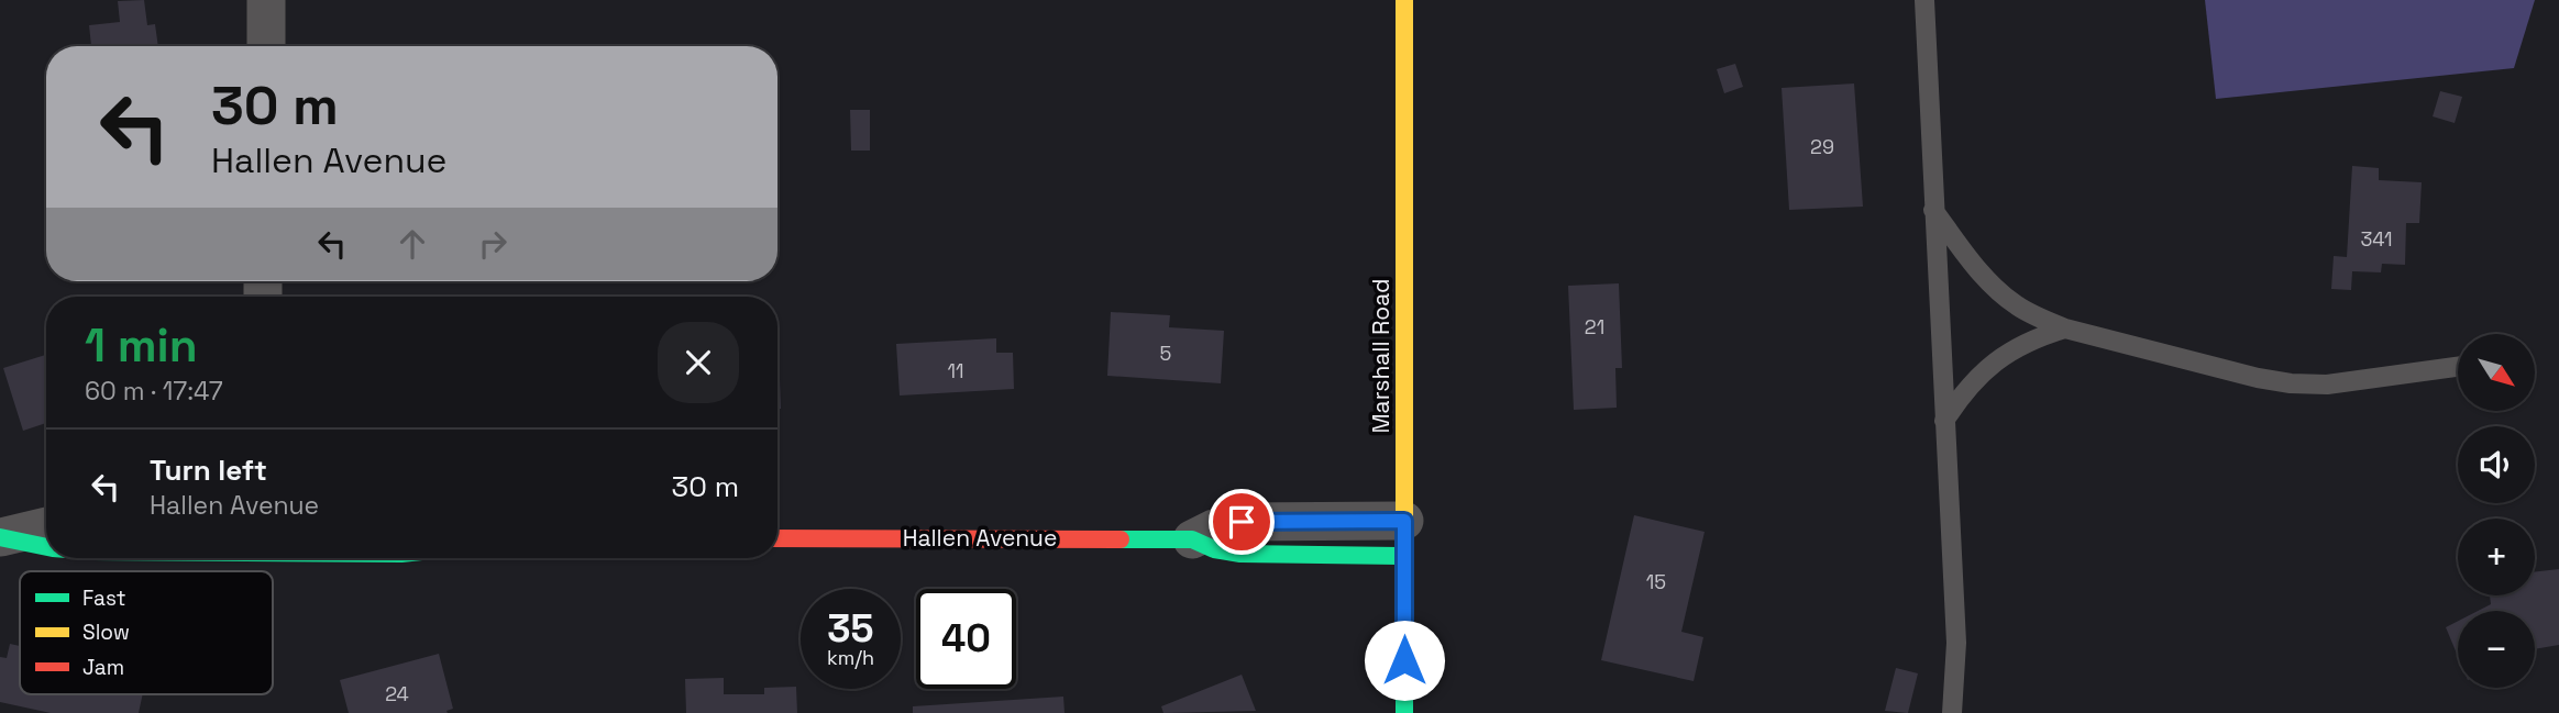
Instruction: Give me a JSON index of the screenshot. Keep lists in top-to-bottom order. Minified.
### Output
{"streets":{"street":["Marshall Road","Hallen Avenue"]},"crossings":[["Marshall Road","Hallen Avenue"]],"house_numbers":["29","341","21","5","11","15","24"],"legend":["Fast","Slow","Jam"],"north":"bottom right","page":{"turn":["30 m","Hallen Avenue"],"heading":["1 min","60 m · 17:47"],"map_buttons":["+","−"],"list":[{"name":"Turn left","note":"Hallen Avenue","value":"30 m"}],"speed":"35 km/h","limit":"40"}}
